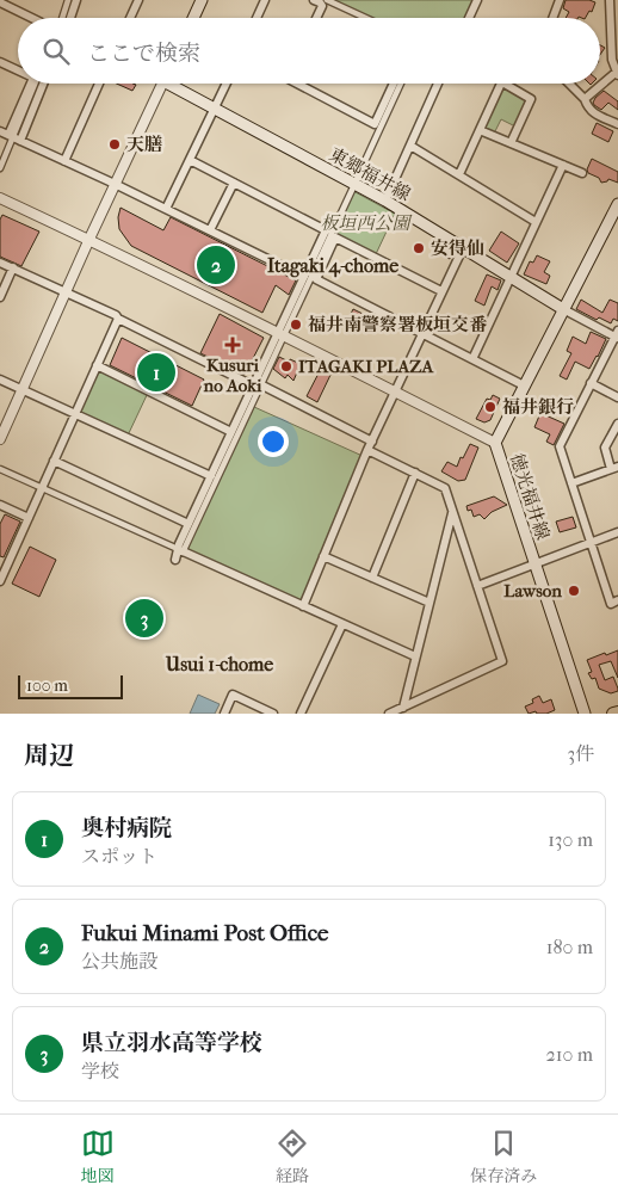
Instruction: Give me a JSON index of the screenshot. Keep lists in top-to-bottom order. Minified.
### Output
{"streets":{"main road":["東郷福井線","徳光福井線"]},"crossings":[["東郷福井線","徳光福井線"]],"districts":["Itagaki 4-chome","Usui 1-chome"],"parks":["板垣西公園"],"places":{"other":["天膳","安得仙","福井南警察署板垣交番","ITAGAKI PLAZA","福井銀行","Lawson"],"health":["Kusuri no Aoki"]},"scale_bar":"100 m","page":{"search":"ここで検索","pins":["2","1","3"],"scale":"100 m","heading":["周辺","3件"],"list":[{"mark":"1","name":"奥村病院","note":"スポット","value":"130 m"},{"mark":"2","name":"Fukui Minami Post Office","note":"公共施設","value":"180 m"},{"mark":"3","name":"県立羽水高等学校","note":"学校","value":"210 m"}],"nav":["地図","経路","保存済み"]}}
